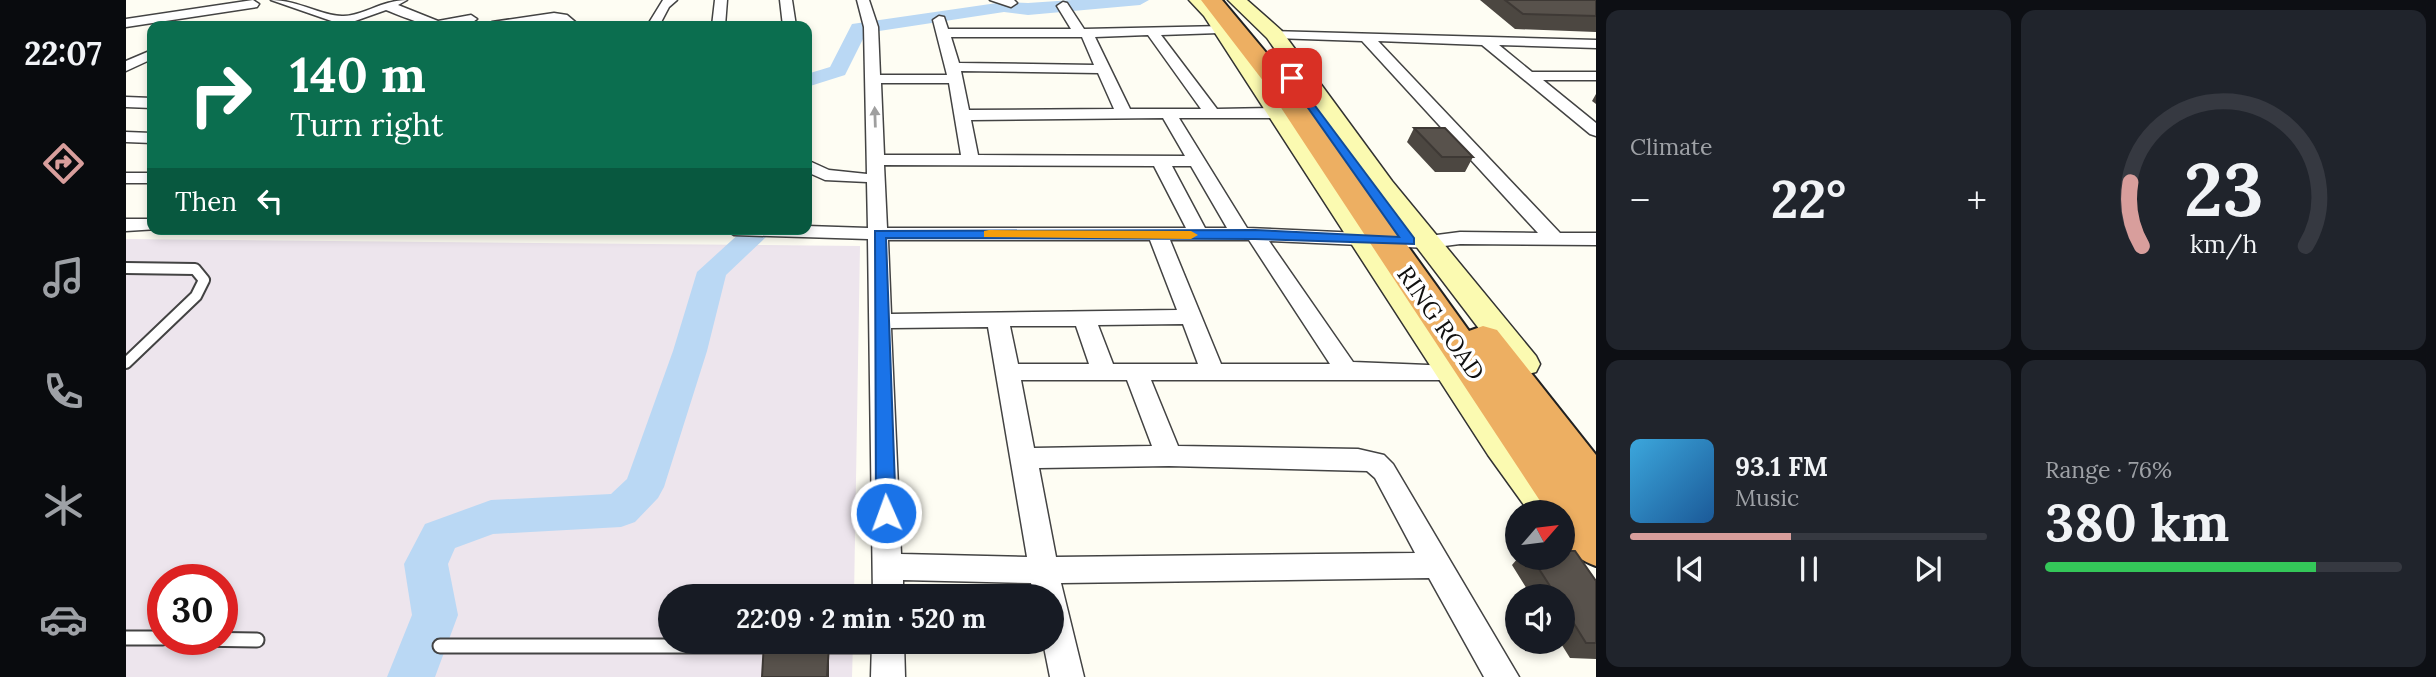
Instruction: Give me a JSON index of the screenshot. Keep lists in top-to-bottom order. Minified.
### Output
{"streets":{"highway":["RING ROAD"]},"north":"top right","page":{"tabs":"22:07","tile":["Climate",["Range · 76%","380 km"]],"turn":["140 m","Turn right"],"then":"Then","heat":["−","22°","+"],"song":["93.1 FM","Music"],"limit":"30","trip":"22:09 · 2 min · 520 m","gauge":["23","km/h"]}}
